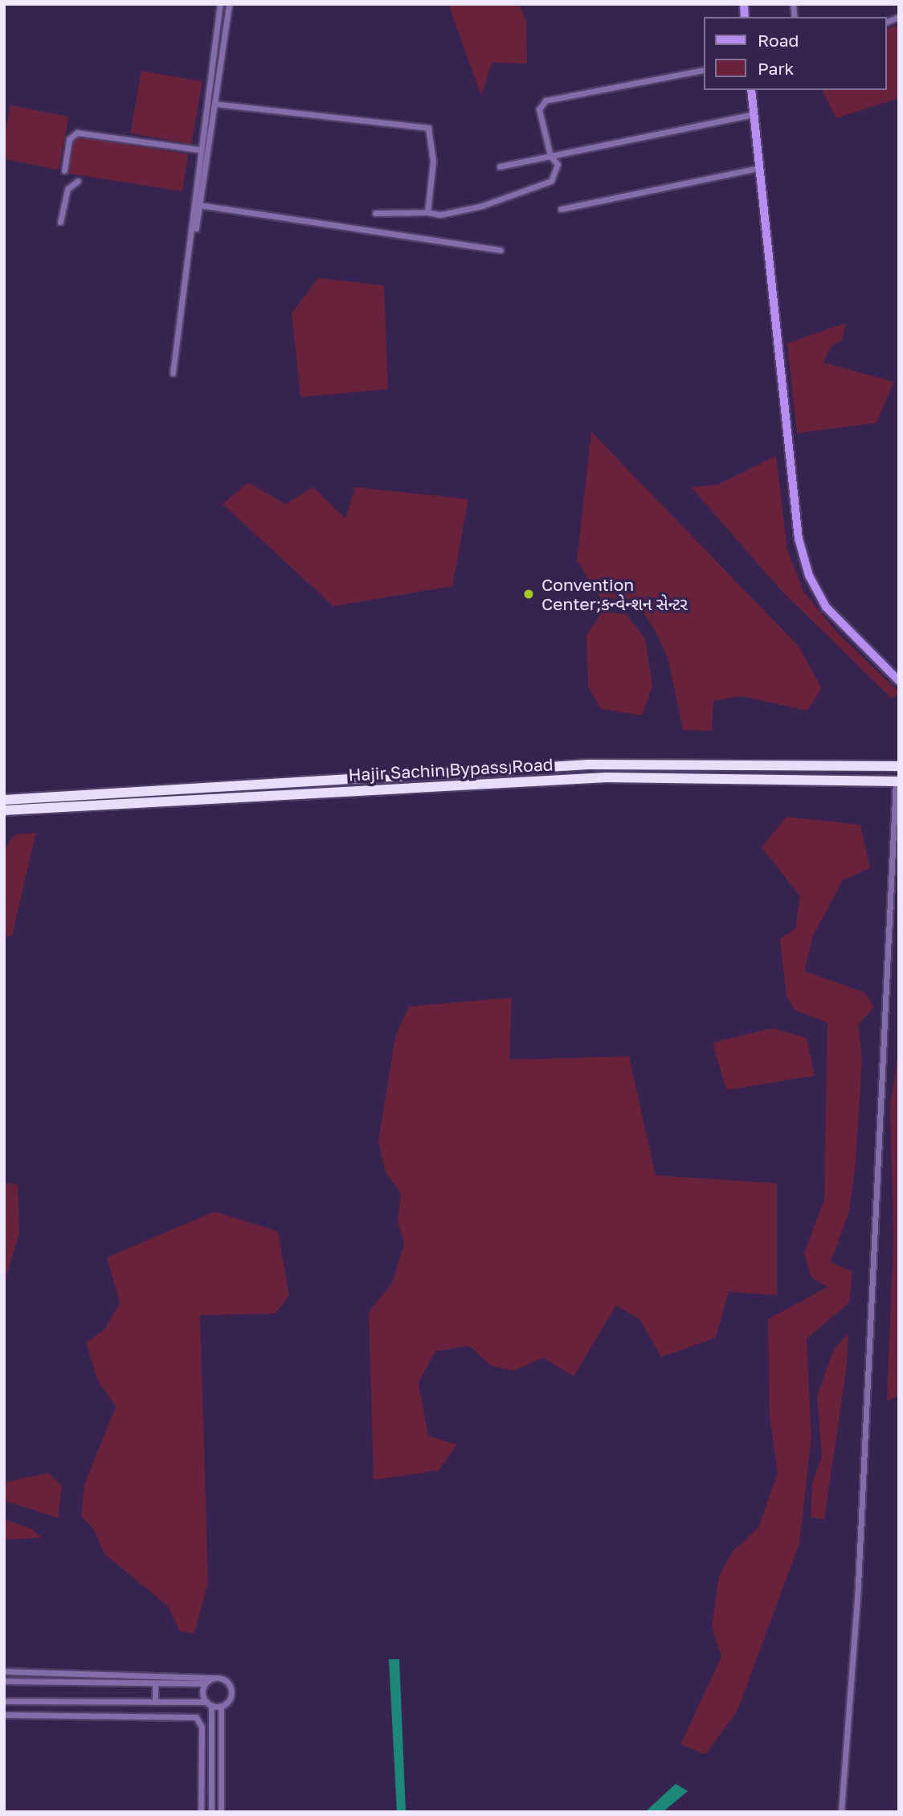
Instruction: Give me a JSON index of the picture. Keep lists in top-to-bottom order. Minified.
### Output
{"streets":{"highway":["Hajir Sachin Bypass Road"]},"places":["Convention Center;કન્વેન્શન સેન્ટર"],"legend":["Road","Park"]}
